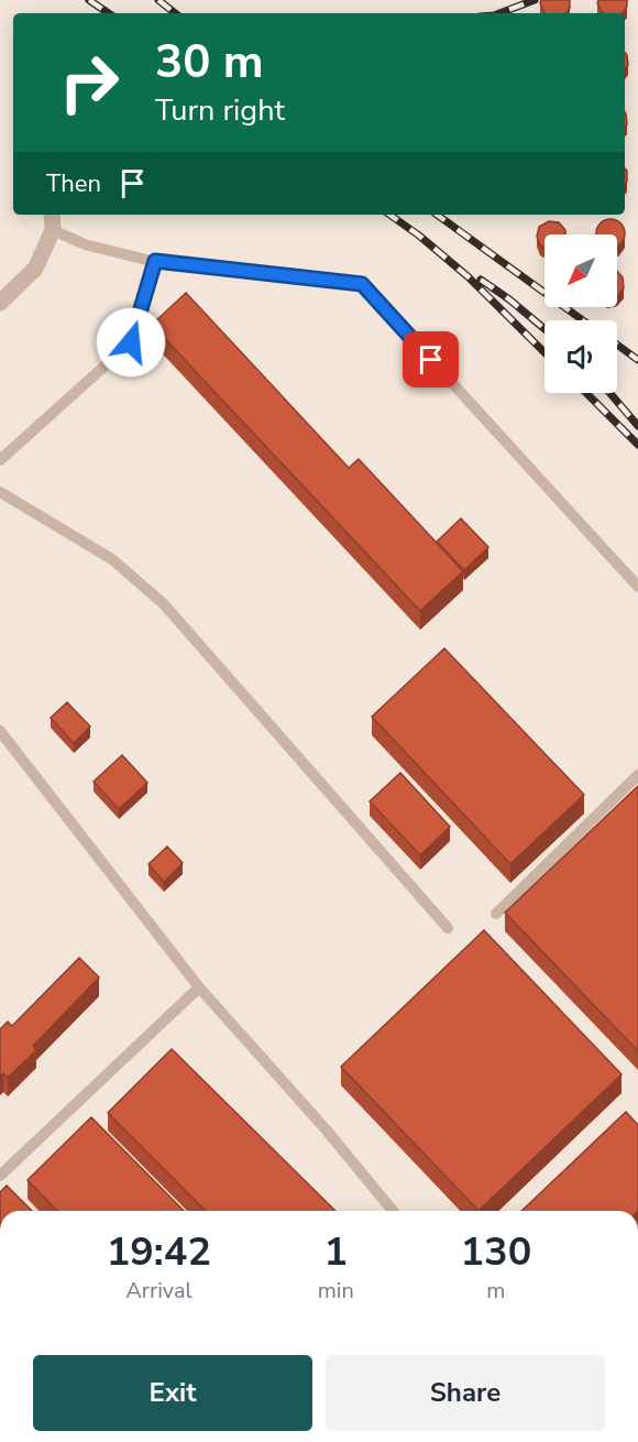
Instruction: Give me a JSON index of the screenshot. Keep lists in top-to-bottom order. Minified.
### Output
{"north":"bottom left","page":{"turn":["30 m","Turn right"],"then":"Then","eta":["19:42","Arrival","1","min","130","m"],"buttons":["Exit","Share"]}}
